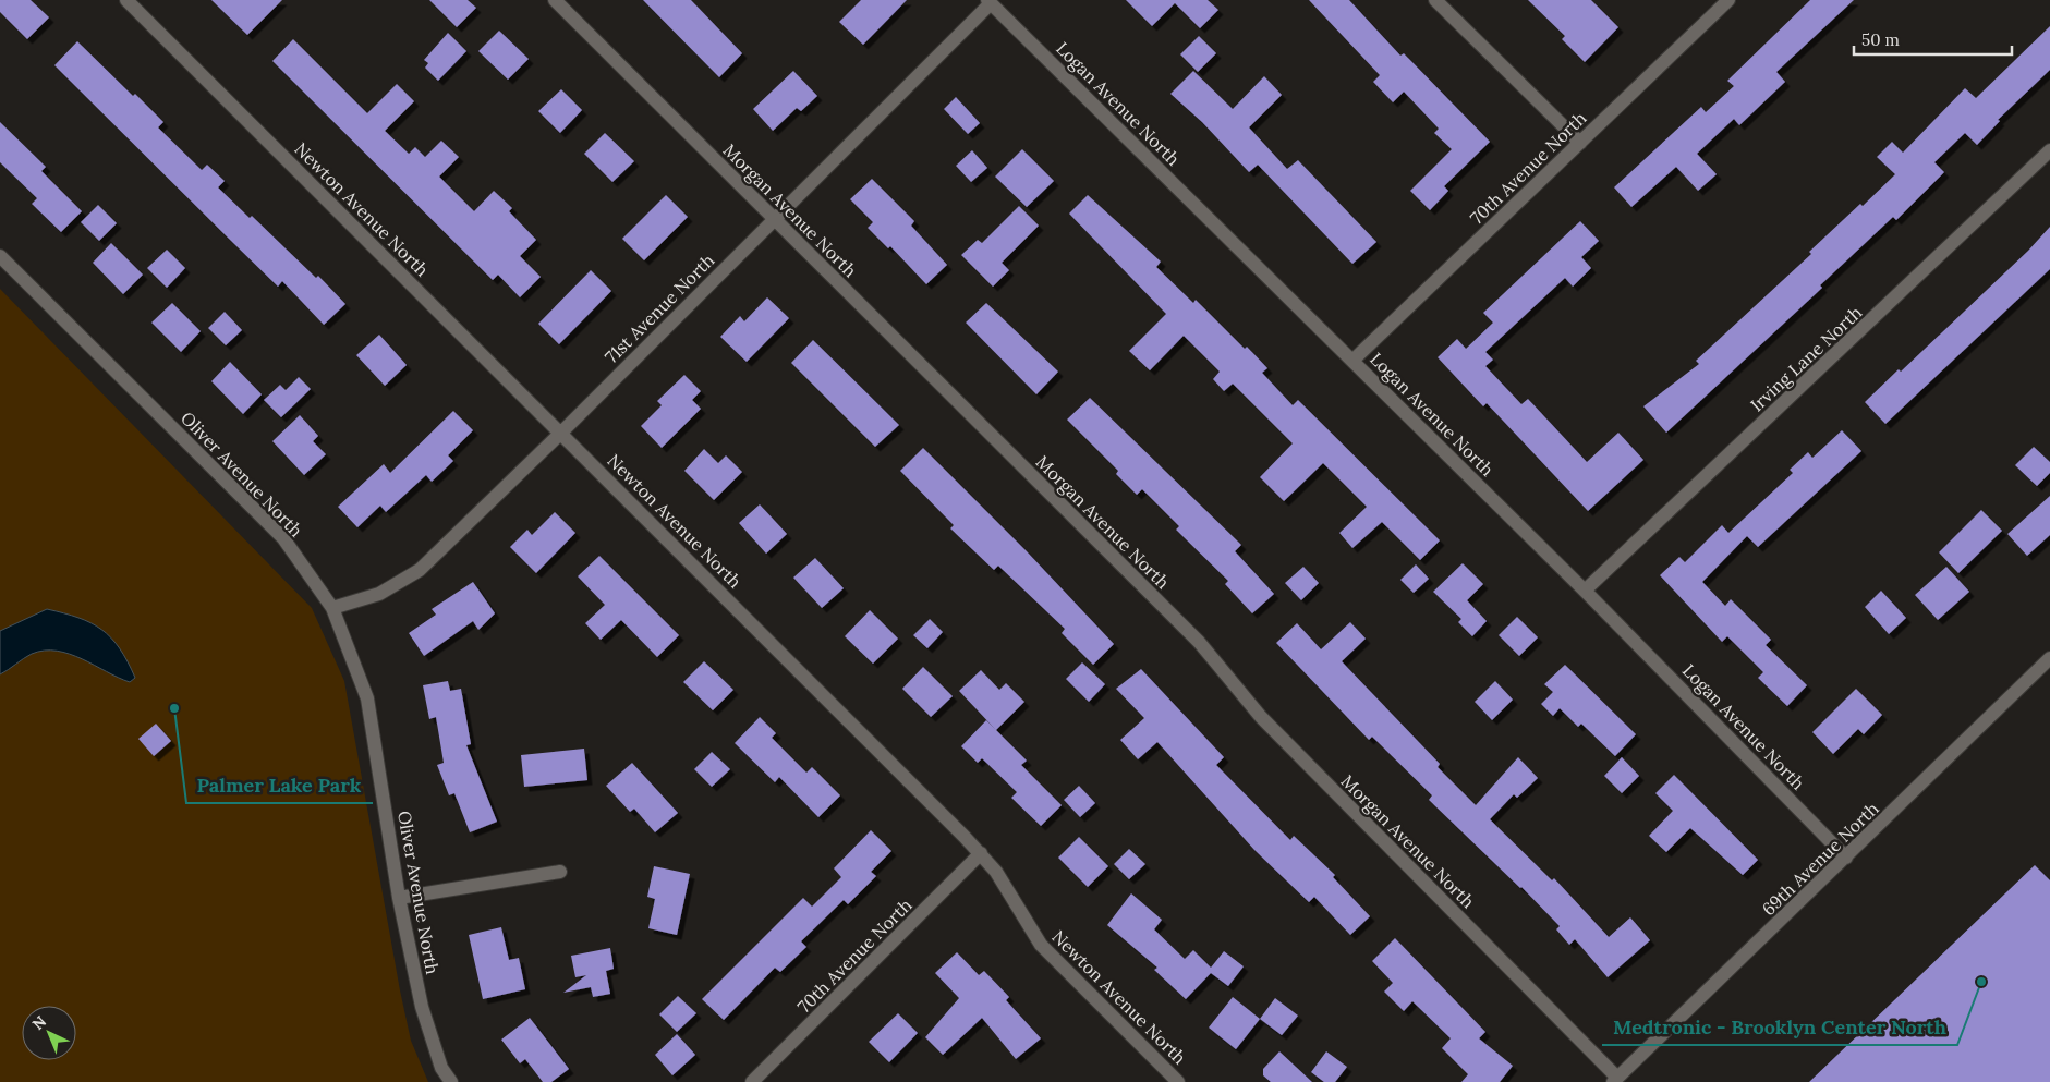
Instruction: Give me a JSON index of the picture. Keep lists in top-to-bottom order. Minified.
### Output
{"streets":{"street":["Logan Avenue North","70th Avenue North","Newton Avenue North","Morgan Avenue North","71st Avenue North","Irving Lane North","Oliver Avenue North","69th Avenue North"]},"crossings":[["Logan Avenue North","70th Avenue North"],["Logan Avenue North","71st Avenue North"],["Logan Avenue North","Irving Lane North"],["Logan Avenue North","69th Avenue North"],["70th Avenue North","Newton Avenue North"],["Newton Avenue North","71st Avenue North"],["Morgan Avenue North","71st Avenue North"],["Morgan Avenue North","69th Avenue North"],["71st Avenue North","Oliver Avenue North"]],"places":["Palmer Lake Park","Medtronic - Brooklyn Center North"],"scale_bar":"50 m","north":"top left"}
